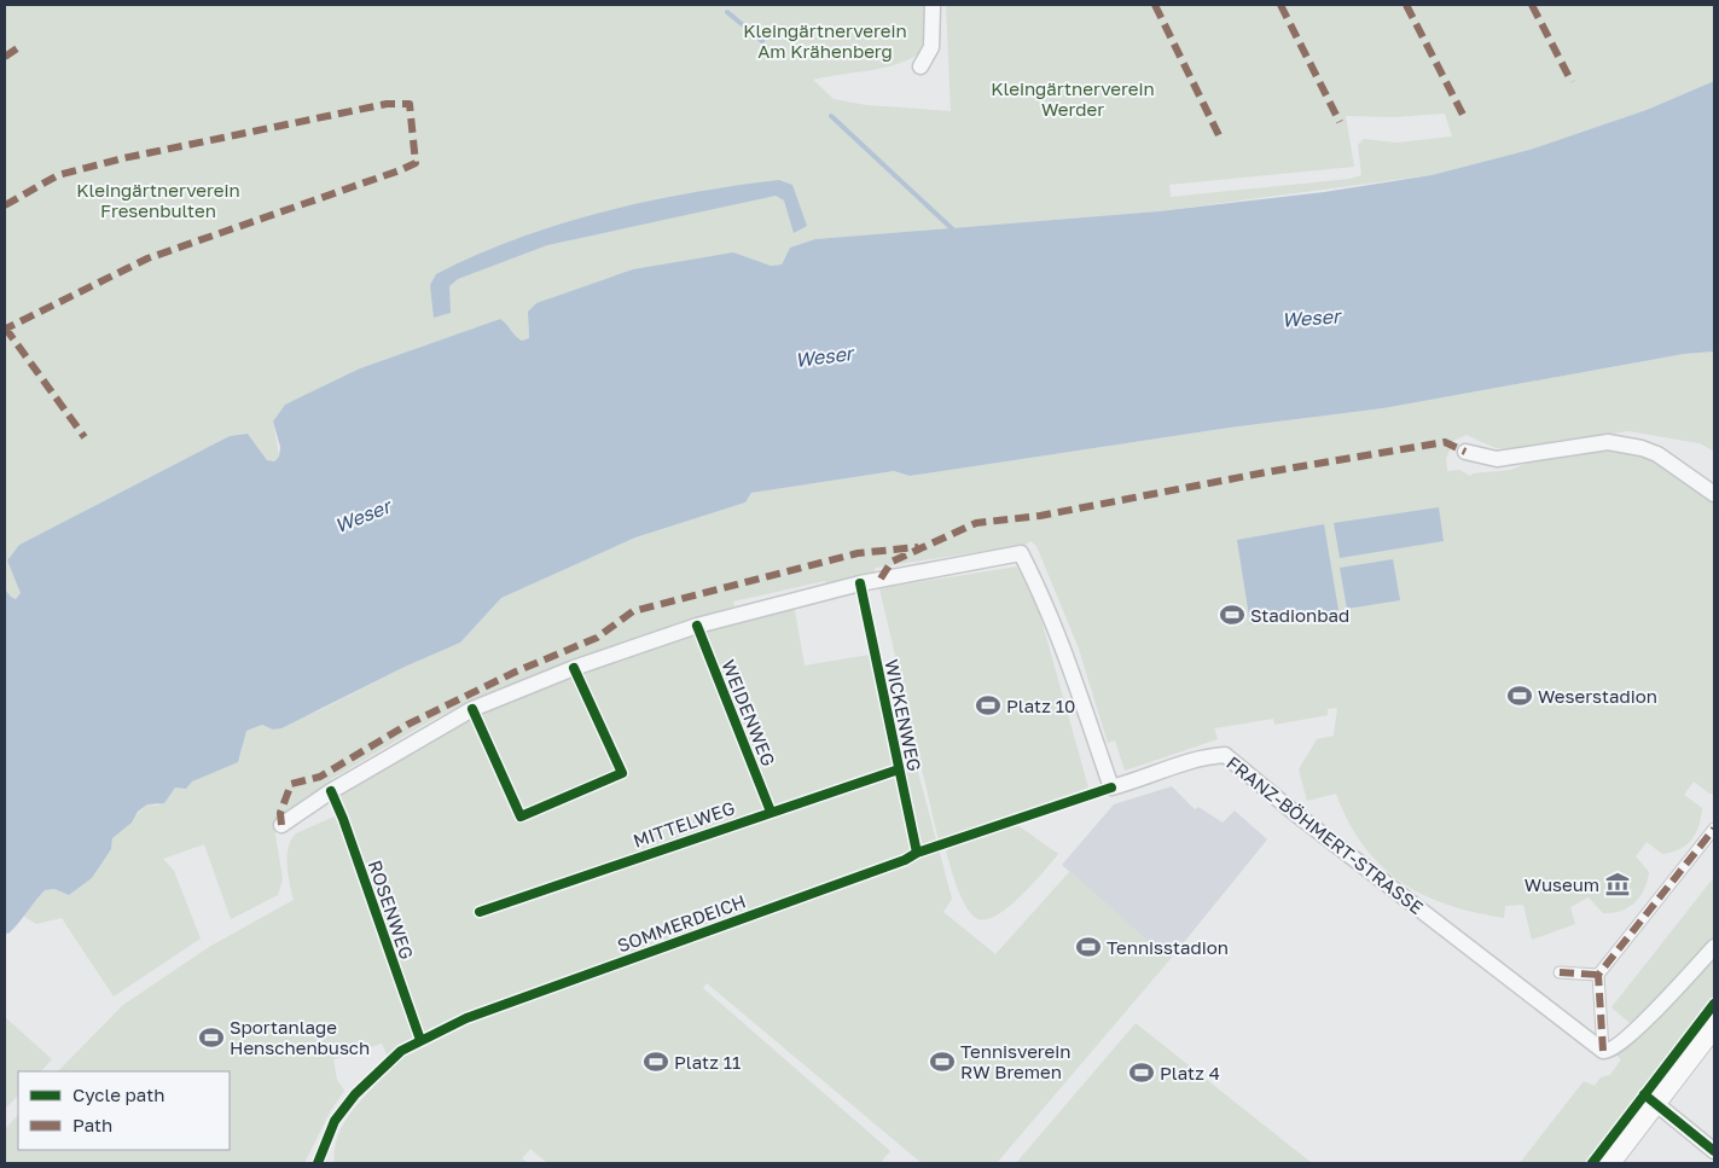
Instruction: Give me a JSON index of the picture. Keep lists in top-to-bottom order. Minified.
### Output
{"streets":{"street":["FRANZ-BÖHMERT-STRASSE"],"cycle path":["WEIDENWEG","WICKENWEG","ROSENWEG","SOMMERDEICH"]},"water":["Weser"],"parks":["Kleingärtnerverein Am Krähenberg","Kleingärtnerverein Werder","Kleingärtnerverein Fresenbulten"],"places":{"sports":["Stadionbad","Weserstadion","Platz 10","Tennisstadion","Sportanlage Henschenbusch","Platz 11","Tennisverein RW Bremen","Platz 4"],"museum":["Wuseum"]},"legend":["Cycle path","Path"]}
